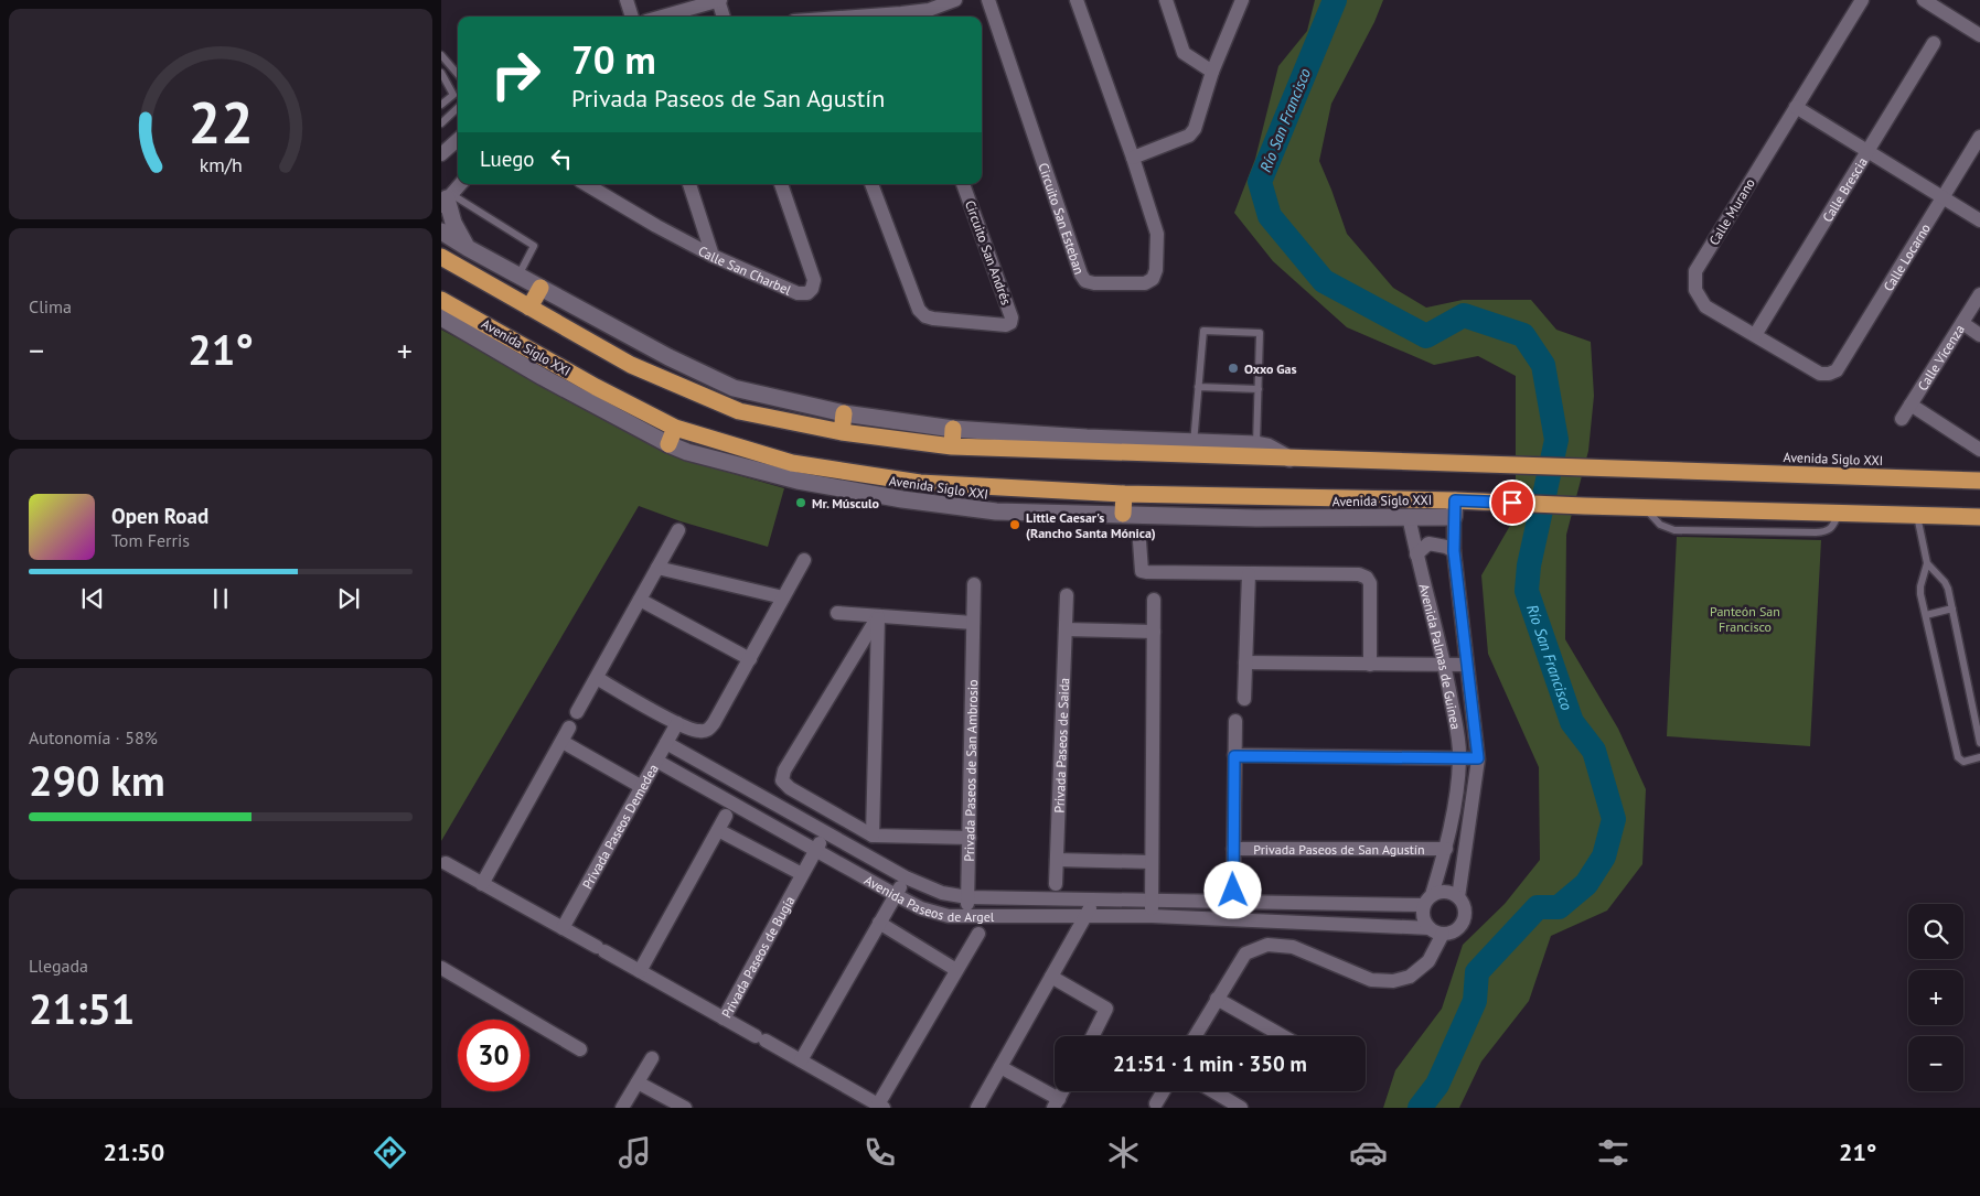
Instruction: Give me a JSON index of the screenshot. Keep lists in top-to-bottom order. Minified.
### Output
{"streets":{"highway":["Avenida Siglo XXI"],"street":["Calle Brescia","Calle Murano","Circuito San Esteban","Circuito San Andrés","Calle Locarno","Calle San Charbel","Calle Vicenza","Avenida Palmas de Guinea","Privada Paseos de Saida","Privada Paseos de San Ambrosio","Privada Paseos Demedea","Privada Paseos de San Agustín","Avenida Paseos de Argel","Privada Paseos de Bugía"]},"crossings":[["Calle Brescia","Calle Murano"],["Calle Murano","Calle Locarno"],["Avenida Siglo XXI","Avenida Palmas de Guinea"],["Avenida Palmas de Guinea","Privada Paseos de San Agustín"],["Avenida Palmas de Guinea","Avenida Paseos de Argel"],["Privada Paseos de San Ambrosio","Avenida Paseos de Argel"],["Privada Paseos Demedea","Avenida Paseos de Argel"],["Privada Paseos de San Agustín","Avenida Paseos de Argel"],["Avenida Paseos de Argel","Privada Paseos de Bugía"]],"water":["Río San Francisco"],"parks":["Panteón San Francisco"],"places":["Oxxo Gas","Mr. Músculo","Little Caesar's (Rancho Santa Mónica)"],"page":{"turn":["70 m","Privada Paseos de San Agustín"],"then":"Luego","tile":["Clima",["Autonomía · 58%","290 km"],["Llegada","21:51"]],"heat":["−","21°","+"],"song":["Open Road","Tom Ferris"],"map_buttons":["+","−"],"limit":"30","trip":"21:51 · 1 min · 350 m","tabs":["21:50","21°"],"gauge":["22","km/h"]}}
